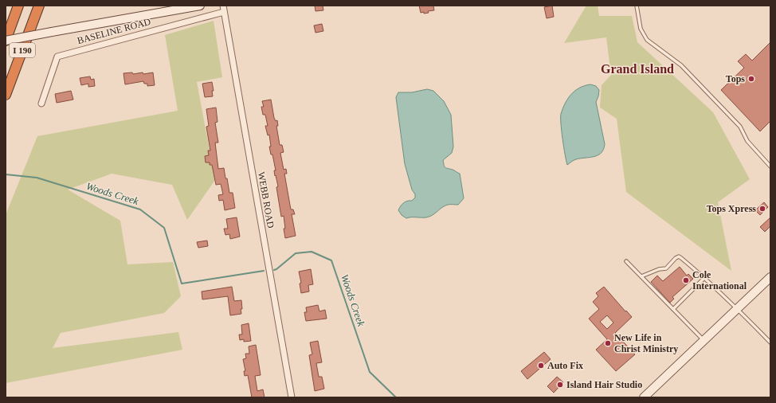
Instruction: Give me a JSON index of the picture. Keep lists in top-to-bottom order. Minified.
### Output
{"streets":{"highway":["I 190"],"street":["BASELINE ROAD","WEBB ROAD"]},"crossings":[["BASELINE ROAD","I 190"],["BASELINE ROAD","WEBB ROAD"]],"districts":["Grand Island"],"water":["Woods Creek"],"places":["Tops","Tops Xpress","Cole International","New Life in Christ Ministry","Auto Fix","Island Hair Studio"]}
